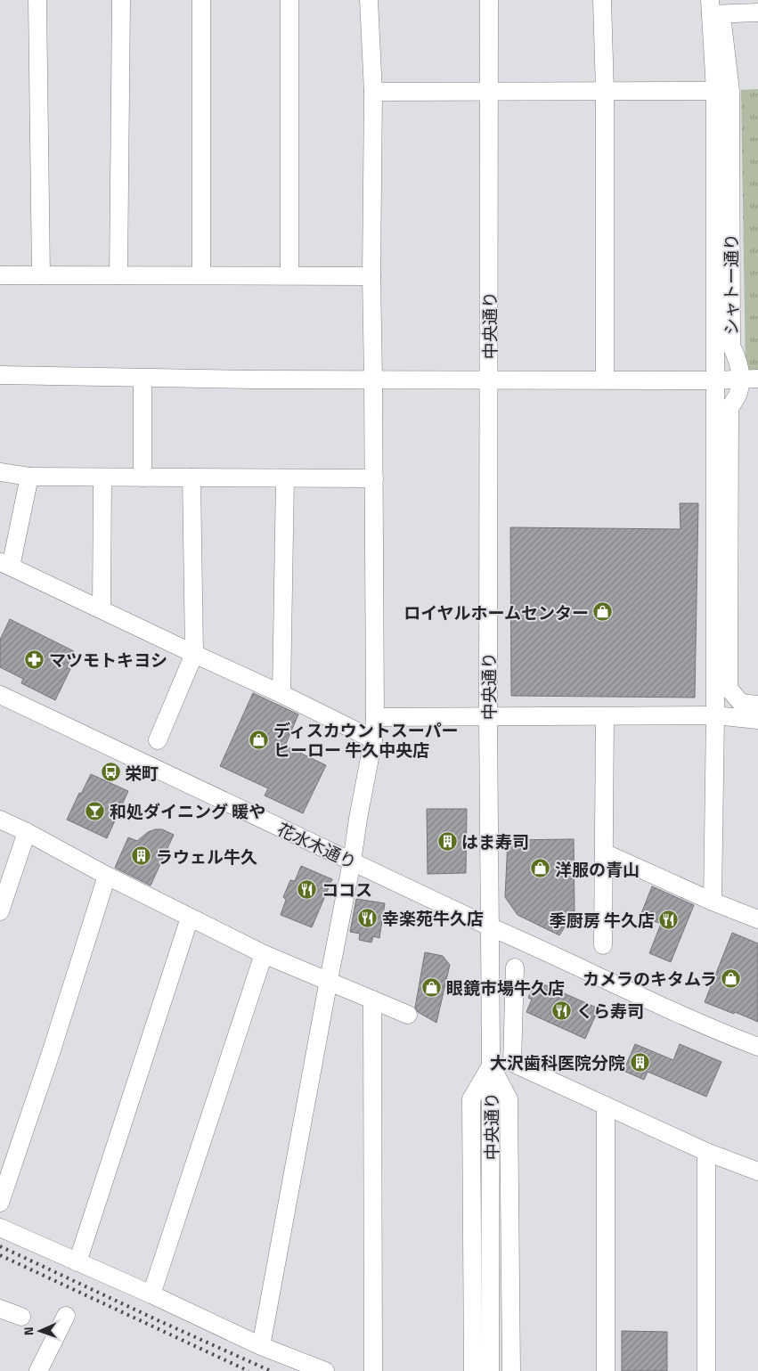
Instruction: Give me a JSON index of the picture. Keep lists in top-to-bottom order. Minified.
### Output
{"streets":{"street":["シャトー通り","中央通り","花水木通り"]},"crossings":[["中央通り","花水木通り"]],"places":{"shop":["ロイヤルホームセンター","ディスカウントスーパー ヒーロー 牛久中央店","洋服の青山","カメラのキタムラ","眼鏡市場牛久店"],"pharmacy":["マツモトキヨシ"],"bus stop":["栄町"],"bar":["和処ダイニング 暖や"],"building":["はま寿司","ラウェル牛久","大沢歯科医院分院"],"restaurant":["ココス","幸楽苑牛久店","季厨房 牛久店","くら寿司"]},"north":"left"}
